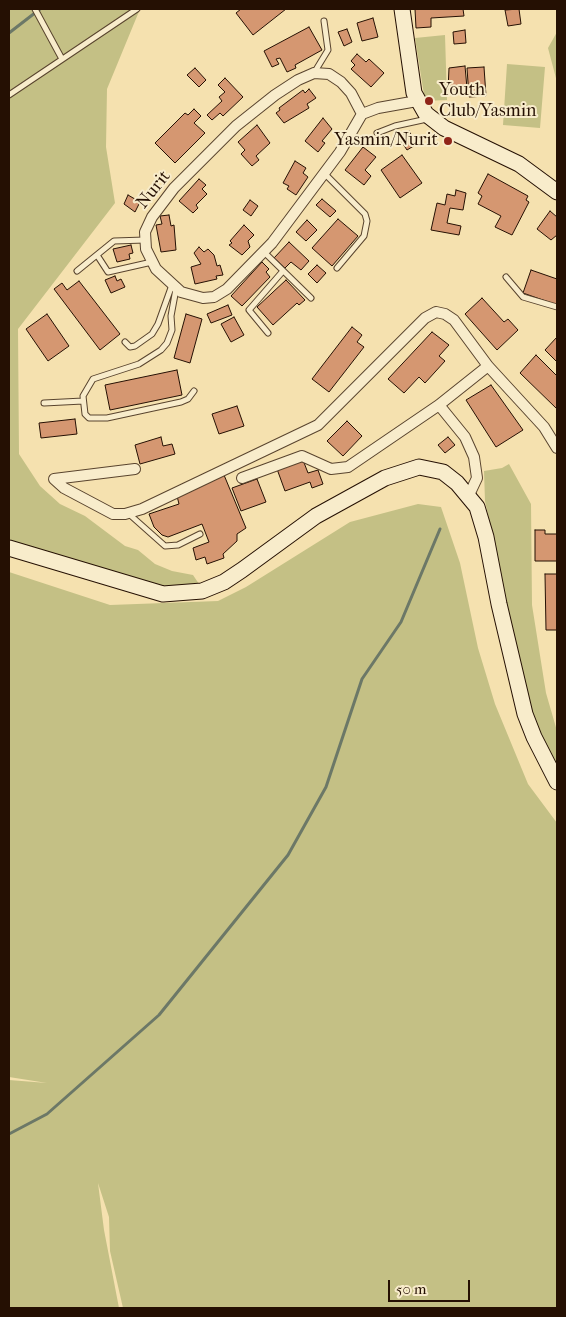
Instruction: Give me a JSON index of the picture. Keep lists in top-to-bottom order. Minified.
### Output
{"streets":{"street":["Nurit"]},"places":["Youth Club/Yasmin","Yasmin/Nurit"],"scale_bar":"50 m"}
